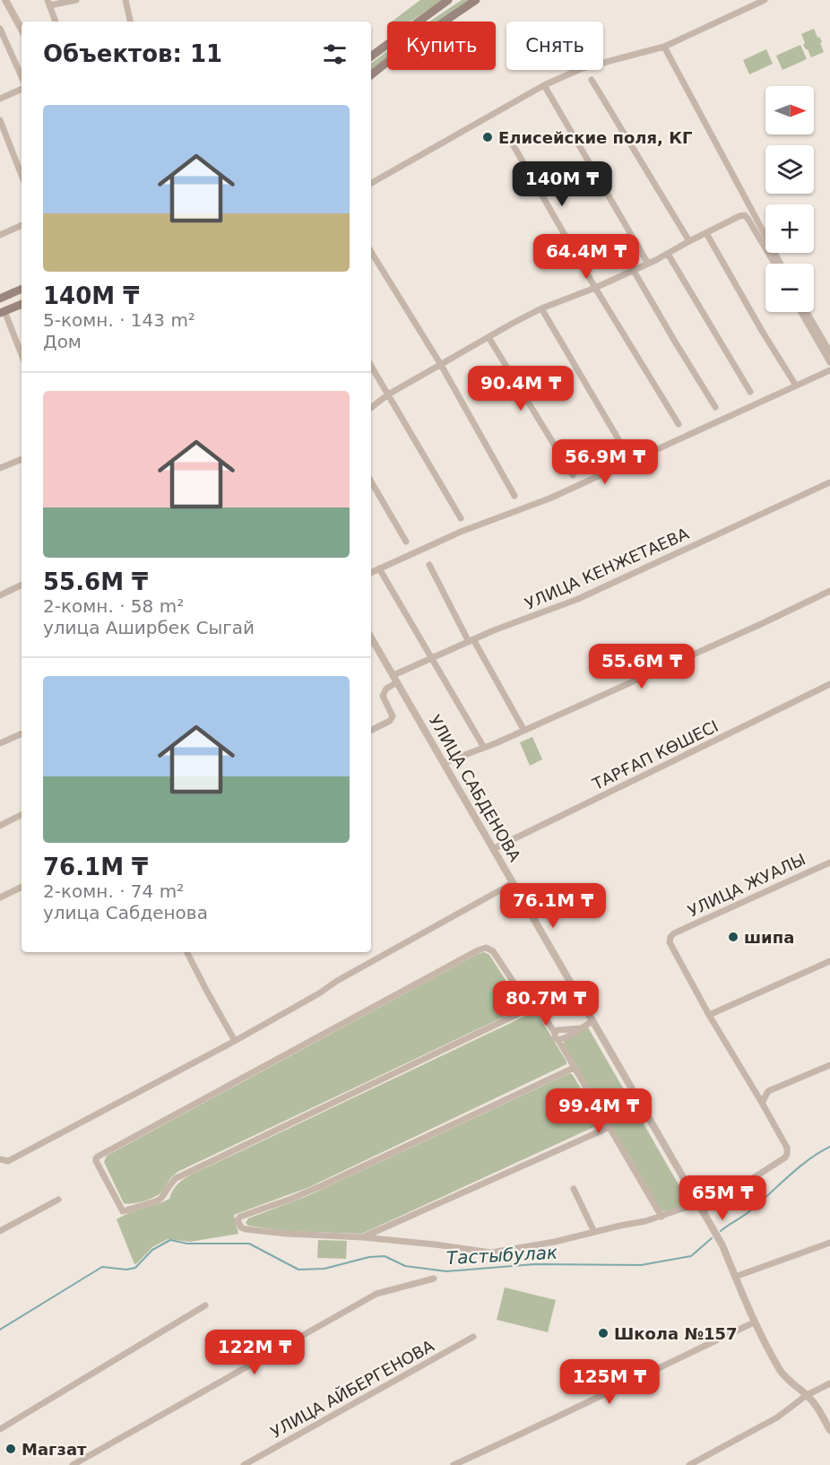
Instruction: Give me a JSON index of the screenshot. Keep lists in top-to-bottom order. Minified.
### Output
{"streets":{"street":["УЛИЦА КЕНЖЕТАЕВА","ТАРҒАП КӨШЕСІ","УЛИЦА САБДЕНОВА","УЛИЦА ЖУАЛЫ","УЛИЦА АЙБЕРГЕНОВА"]},"crossings":[["УЛИЦА КЕНЖЕТАЕВА","УЛИЦА САБДЕНОВА"],["ТАРҒАП КӨШЕСІ","УЛИЦА САБДЕНОВА"]],"water":["Тастыбулак"],"places":["Елисейские поля, КГ","шипа","Школа №157","Магзат"],"north":"right","page":{"chip":["Купить","Снять"],"heading":"Объектов: 11","map_buttons":["+","−"],"list":[{"name":"140M ₸","note":"5-комн. · 143 m² · Дом"},{"name":"55.6M ₸","note":"2-комн. · 58 m² · улица Аширбек Сыгай"},{"name":"76.1M ₸","note":"2-комн. · 74 m² · улица Сабденова"}],"price":["140M ₸","64.4M ₸","90.4M ₸","56.9M ₸","55.6M ₸","76.1M ₸","80.7M ₸","99.4M ₸","65M ₸","122M ₸","125M ₸"]}}
